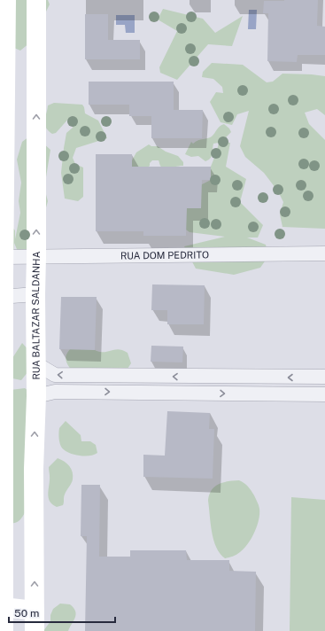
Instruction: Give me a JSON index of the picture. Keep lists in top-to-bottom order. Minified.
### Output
{"streets":{"main road":["RUA BALTAZAR SALDANHA"],"street":["RUA DOM PEDRITO"]},"crossings":[["RUA DOM PEDRITO","RUA BALTAZAR SALDANHA"]],"scale_bar":"50 m"}
